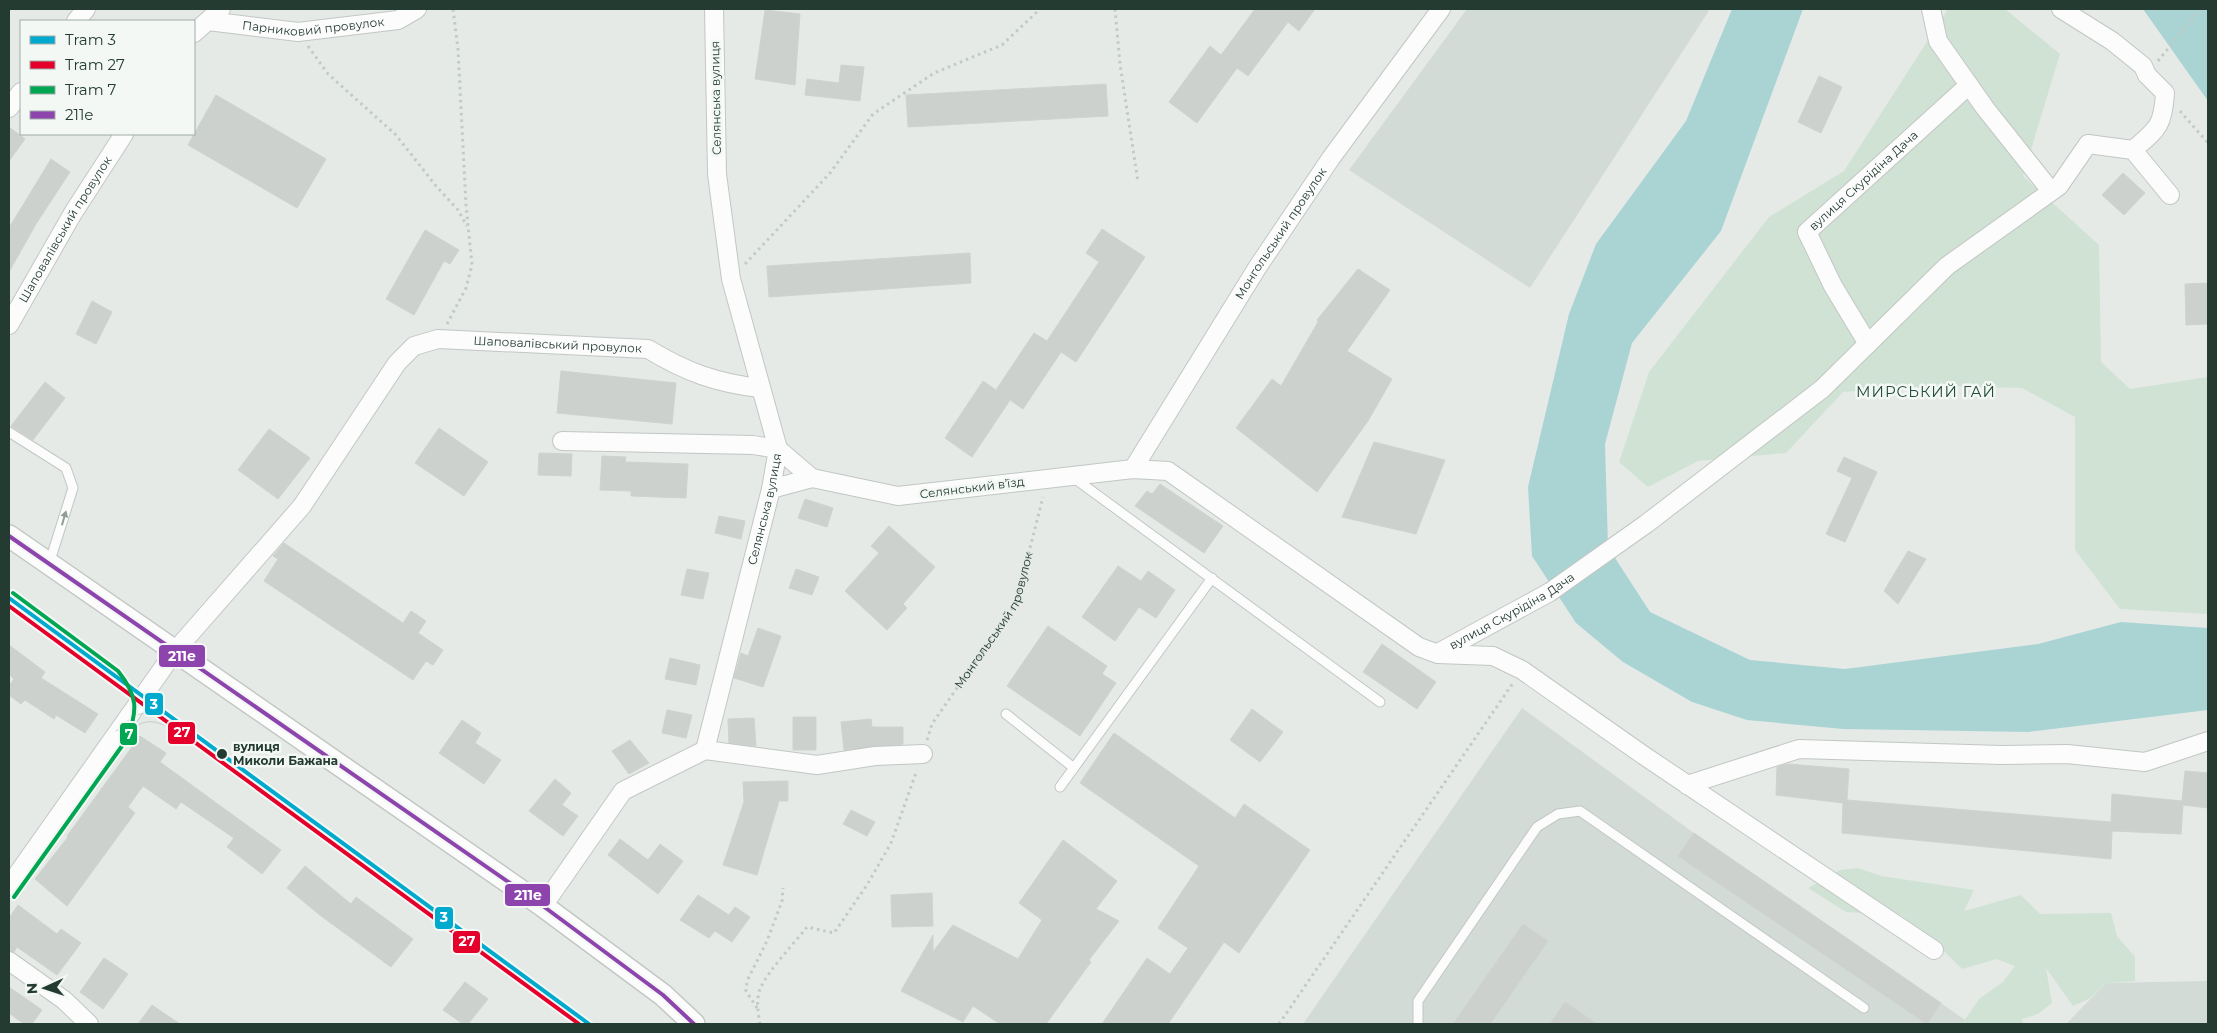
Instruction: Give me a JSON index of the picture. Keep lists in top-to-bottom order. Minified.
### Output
{"streets":{"street":["Парниковий провулок","Селянська вулиця","вулиця Скурідіна Дача","Шаповалівський провулок","Монгольський провулок","Селянський вʼїзд"]},"crossings":[["Селянська вулиця","Шаповалівський провулок"],["Селянська вулиця","Селянський вʼїзд"],["вулиця Скурідіна Дача","Монгольський провулок"],["вулиця Скурідіна Дача","Селянський вʼїзд"],["Монгольський провулок","Селянський вʼїзд"]],"districts":["МИРСЬКИЙ ГАЙ"],"places":["вулиця Миколи Бажана"],"lines":["transit line 211е","tram line 7","tram line 3","tram line 27"],"legend":["Tram 3","Tram 27","Tram 7","211е"],"north":"left"}
